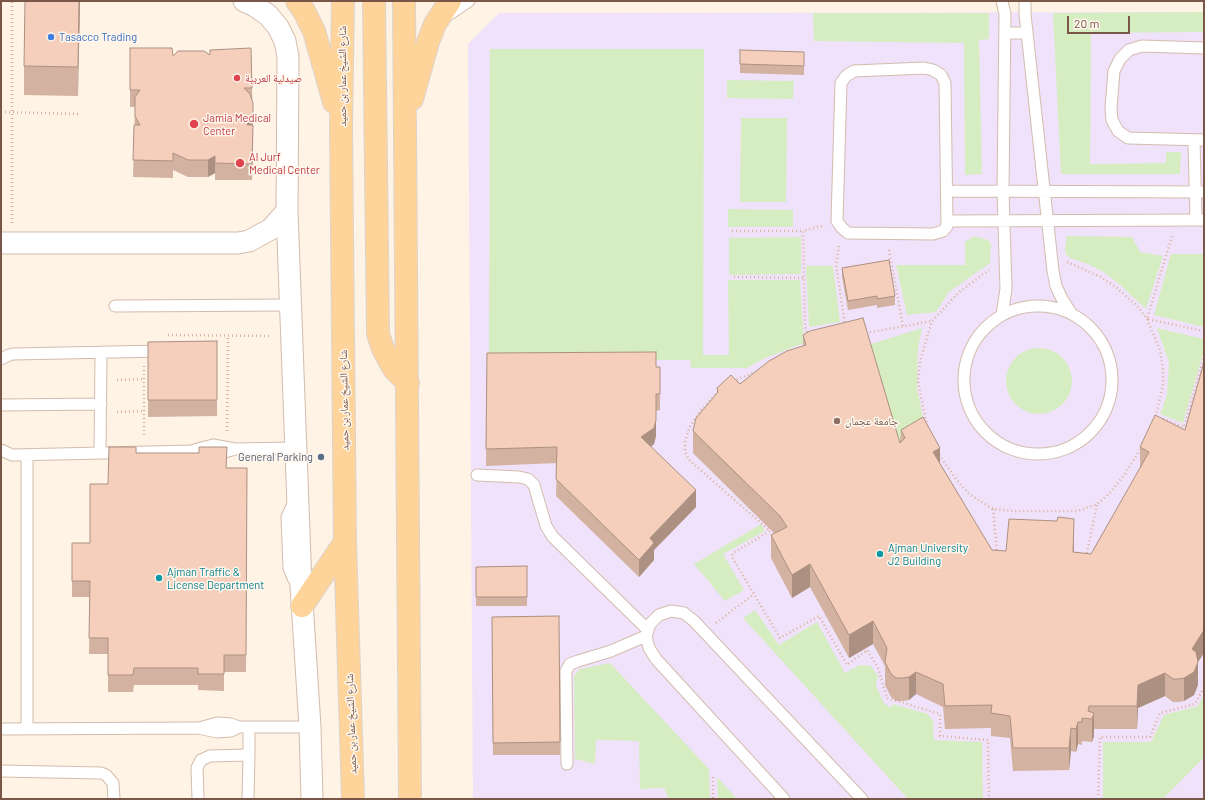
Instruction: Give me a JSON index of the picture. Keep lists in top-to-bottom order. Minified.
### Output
{"streets":{"main road":["شارع الشيخ عمار بن حميد"]},"places":["Tasacco Trading","صيدلية العربية","Jamia Medical Center","Al Jurf Medical Center","جامعة عجمان","General Parking","Ajman University J2 Building","Ajman Traffic & License Department"],"scale_bar":"20 m"}
